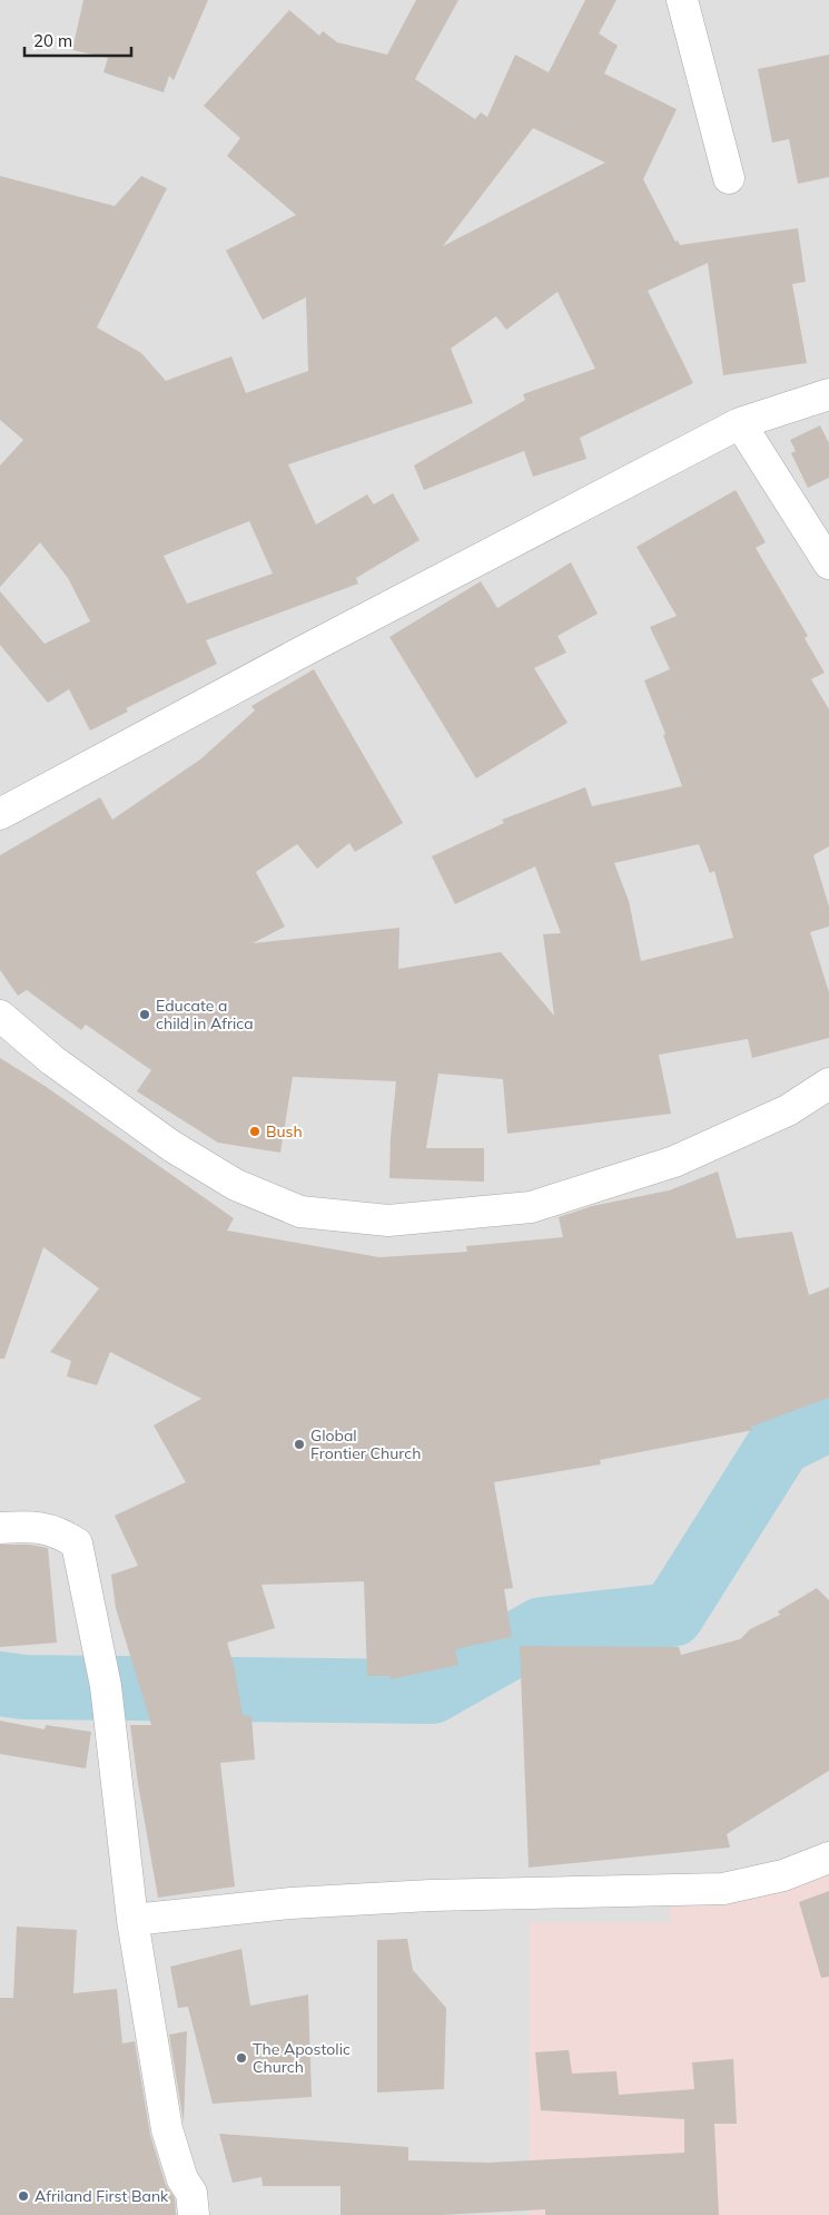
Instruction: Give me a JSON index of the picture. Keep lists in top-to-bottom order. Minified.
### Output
{"places":["Educate a child in Africa","Bush","Global Frontier Church","The Apostolic Church","Afriland First Bank"],"scale_bar":"20 m"}
